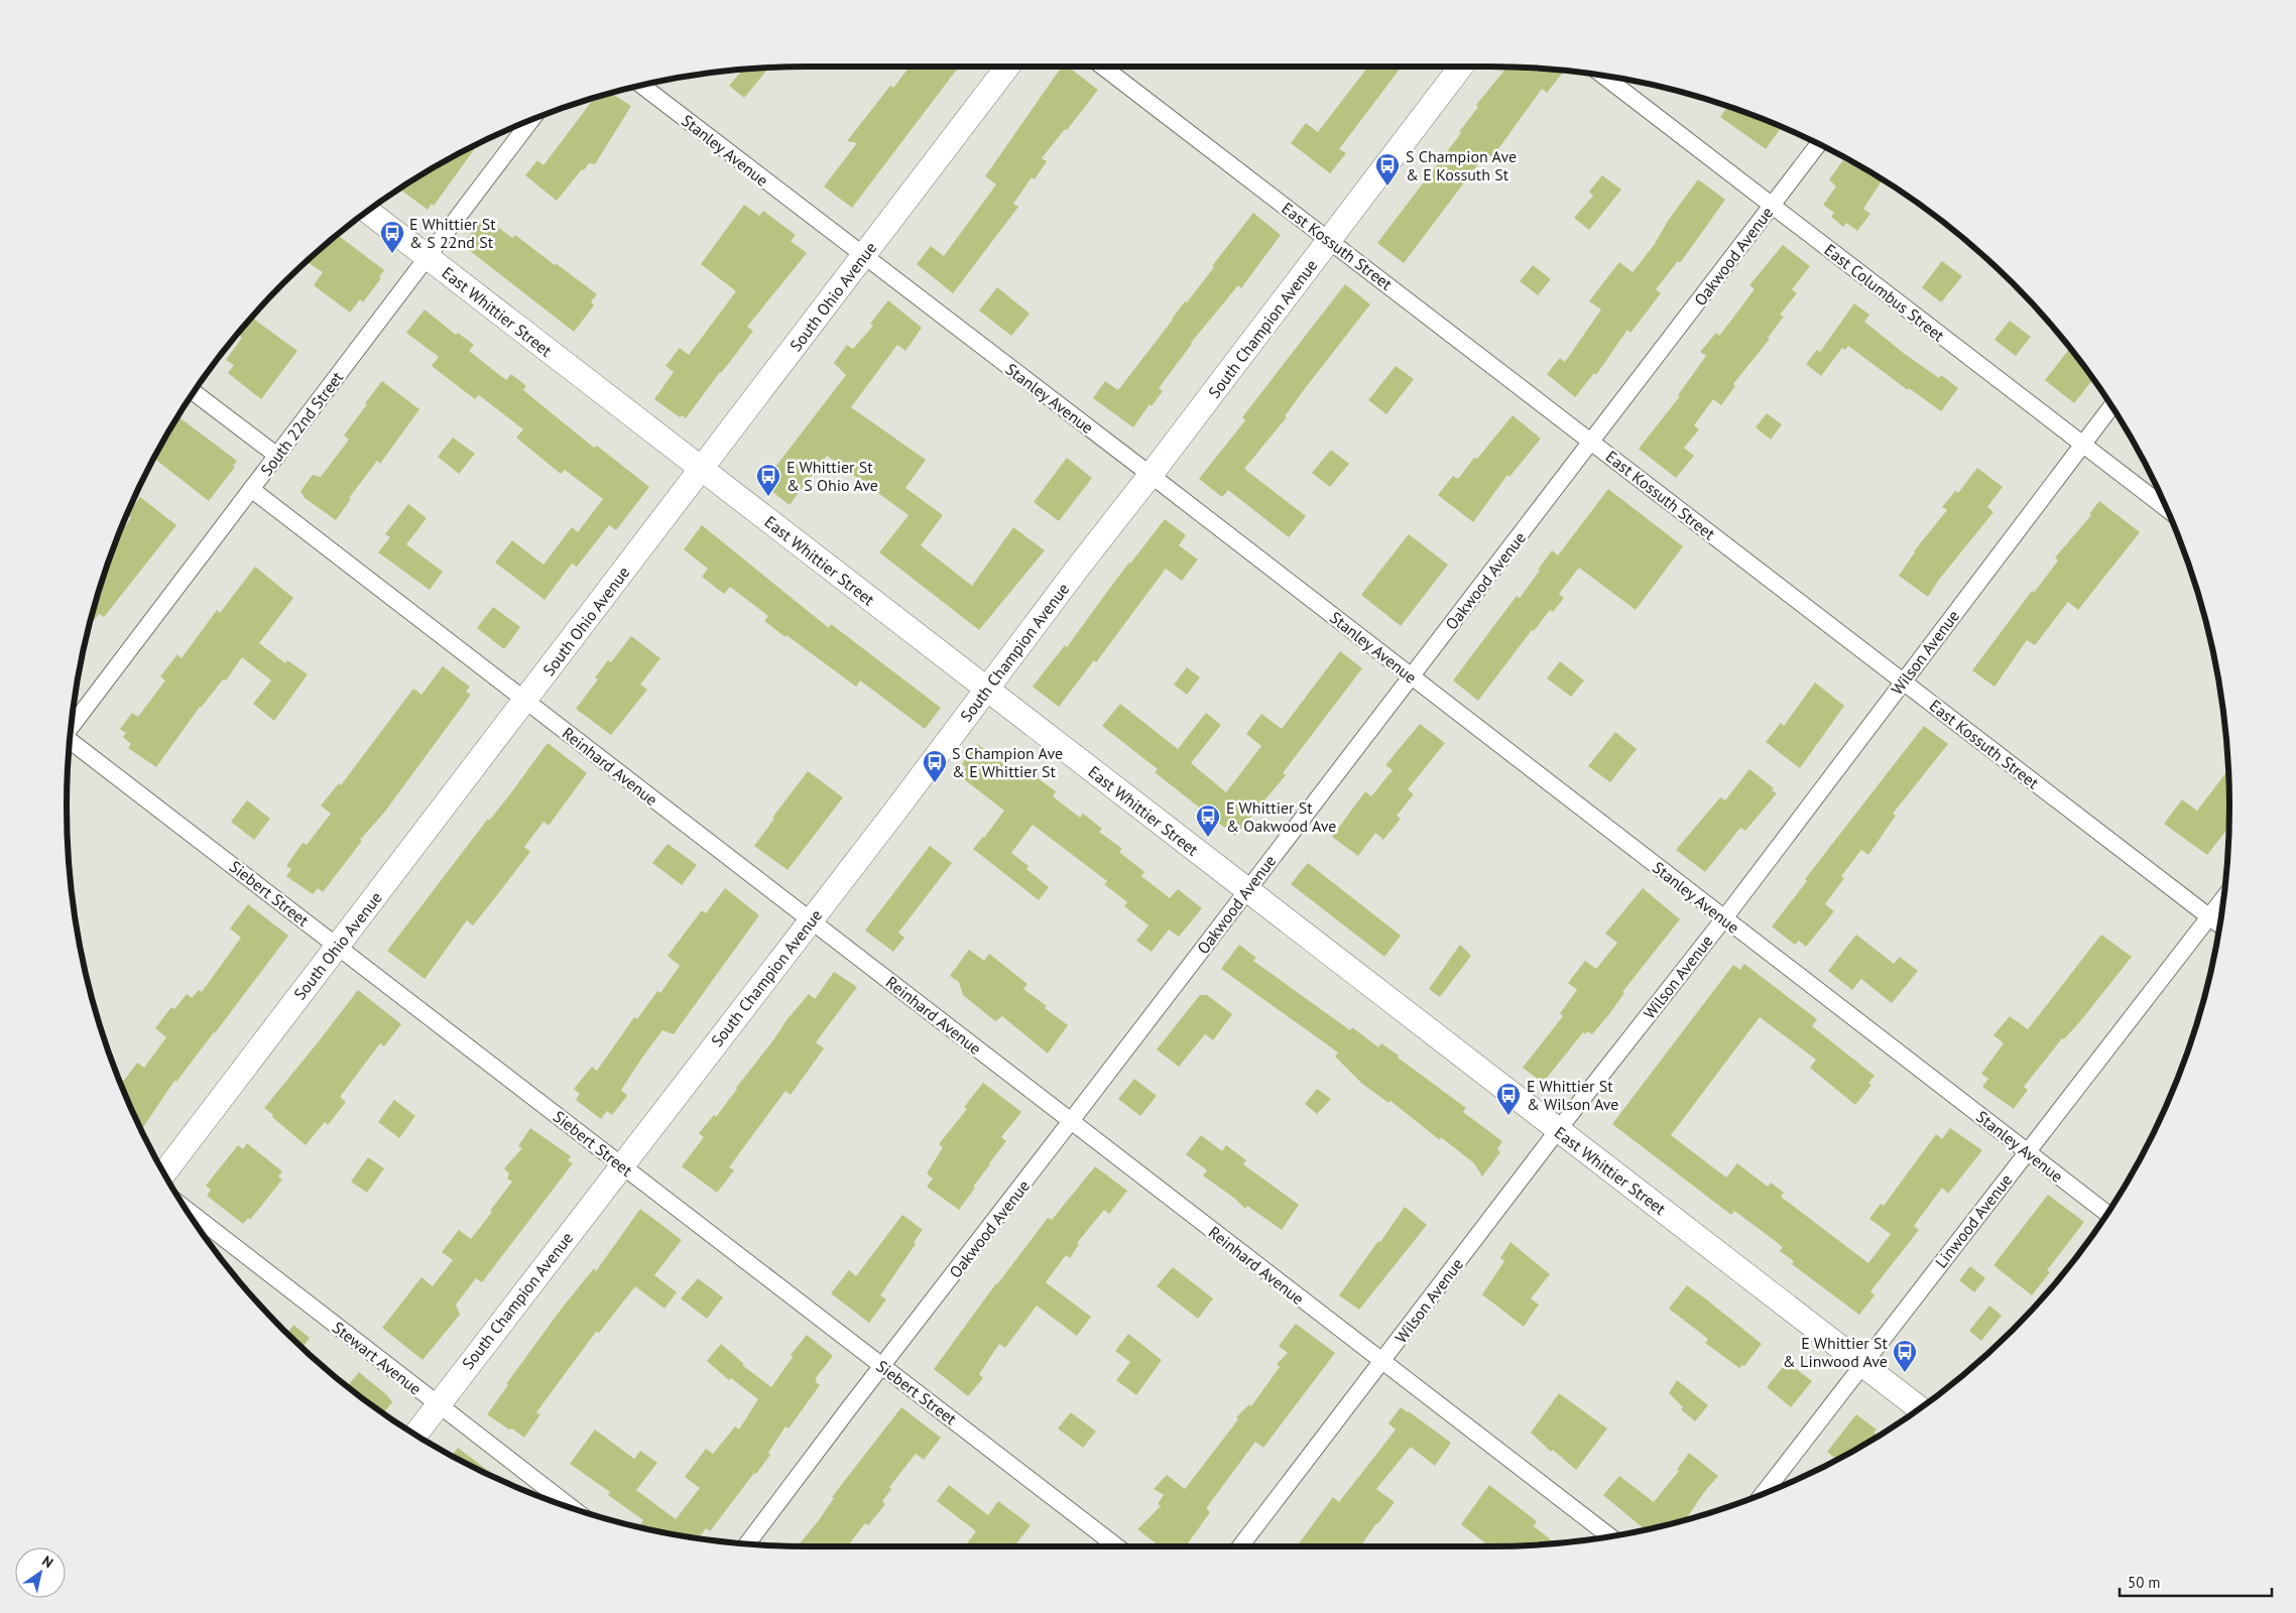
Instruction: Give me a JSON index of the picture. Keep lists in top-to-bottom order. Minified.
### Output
{"streets":{"street":["Stanley Avenue","East Kossuth Street","Oakwood Avenue","East Columbus Street","South Ohio Avenue","East Whittier Street","South Champion Avenue","South 22nd Street","Wilson Avenue","Reinhard Avenue","Siebert Street","Linwood Avenue","Stewart Avenue"]},"crossings":[["Stanley Avenue","Oakwood Avenue"],["Stanley Avenue","South Ohio Avenue"],["Stanley Avenue","South Champion Avenue"],["Stanley Avenue","Wilson Avenue"],["Stanley Avenue","Linwood Avenue"],["East Kossuth Street","Oakwood Avenue"],["East Kossuth Street","South Champion Avenue"],["East Kossuth Street","Wilson Avenue"],["East Kossuth Street","Linwood Avenue"],["Oakwood Avenue","East Columbus Street"],["Oakwood Avenue","East Whittier Street"],["Oakwood Avenue","Reinhard Avenue"],["Oakwood Avenue","Siebert Street"],["East Columbus Street","Wilson Avenue"],["South Ohio Avenue","East Whittier Street"],["South Ohio Avenue","Reinhard Avenue"],["South Ohio Avenue","Siebert Street"],["East Whittier Street","South Champion Avenue"],["East Whittier Street","South 22nd Street"],["East Whittier Street","Wilson Avenue"],["East Whittier Street","Linwood Avenue"],["South Champion Avenue","Reinhard Avenue"],["South Champion Avenue","Siebert Street"],["South Champion Avenue","Stewart Avenue"],["South 22nd Street","Reinhard Avenue"],["Wilson Avenue","Reinhard Avenue"]],"places":{"bus stop":["S Champion Ave & E Kossuth St","E Whittier St & S 22nd St","E Whittier St & S Ohio Ave","S Champion Ave & E Whittier St","E Whittier St & Oakwood Ave","E Whittier St & Wilson Ave","E Whittier St & Linwood Ave"]},"scale_bar":"50 m","north":"top right"}
